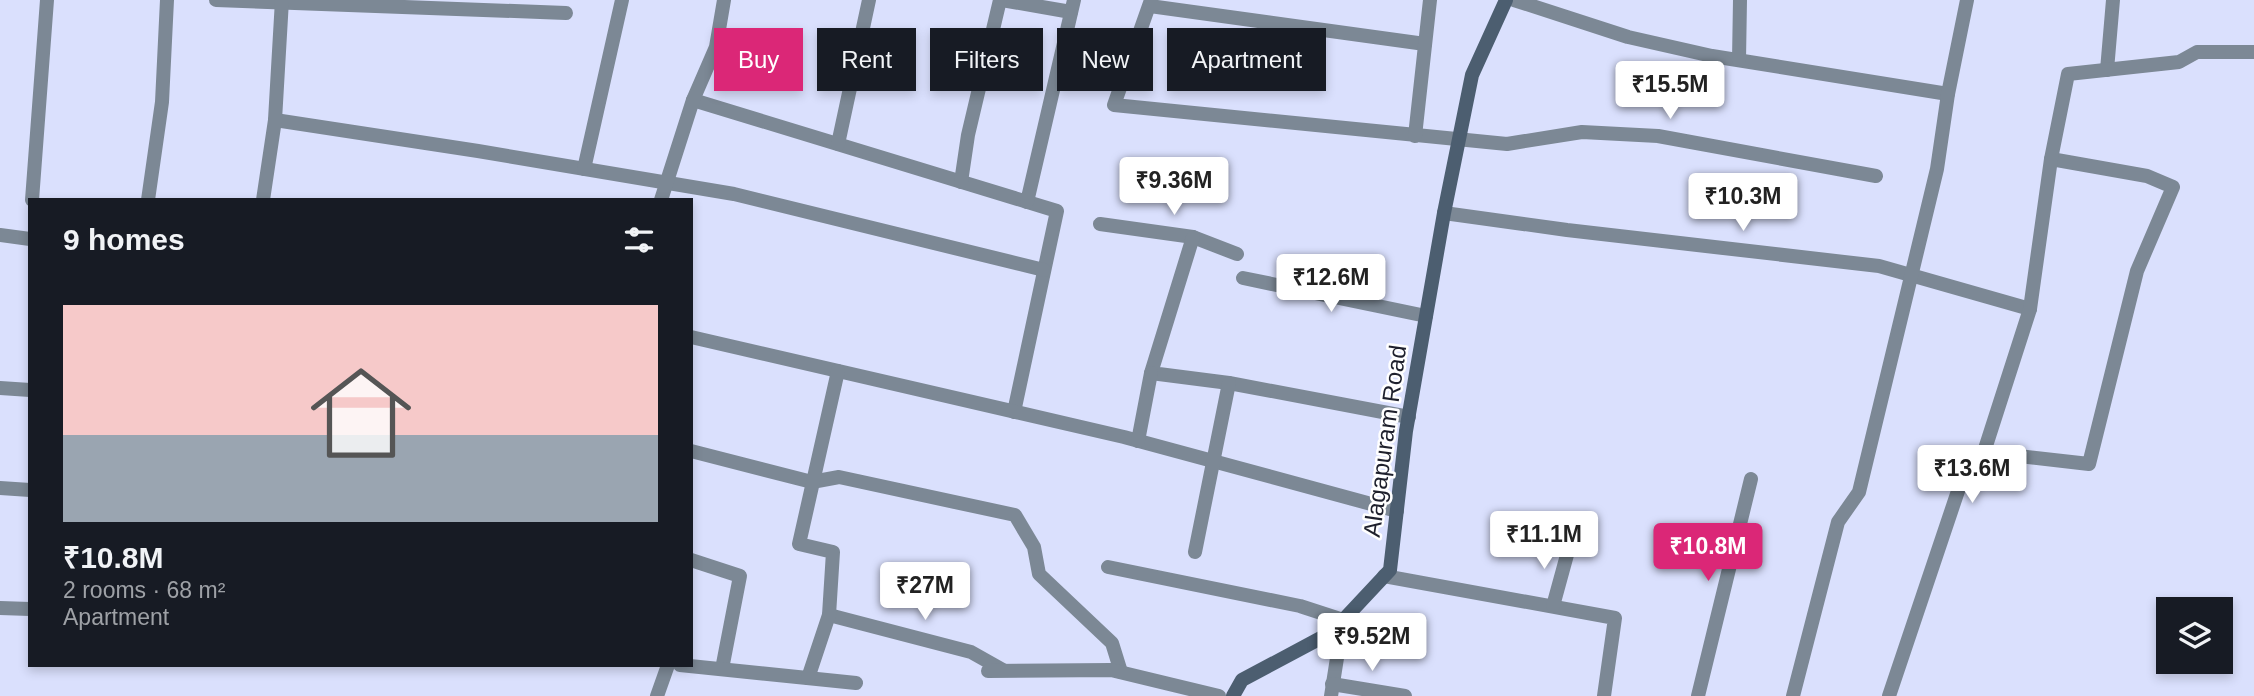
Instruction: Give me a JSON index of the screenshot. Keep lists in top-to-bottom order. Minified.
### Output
{"streets":{"main road":["Alagapuram Road"]},"page":{"chip":["Buy","Rent","Filters","New","Apartment"],"price":["₹15.5M","₹9.36M","₹10.3M","₹12.6M","₹13.6M","₹11.1M","₹10.8M","₹27M","₹9.52M"],"heading":"9 homes","list":[{"name":"₹10.8M","note":"2 rooms · 68 m² · Apartment"}]}}
